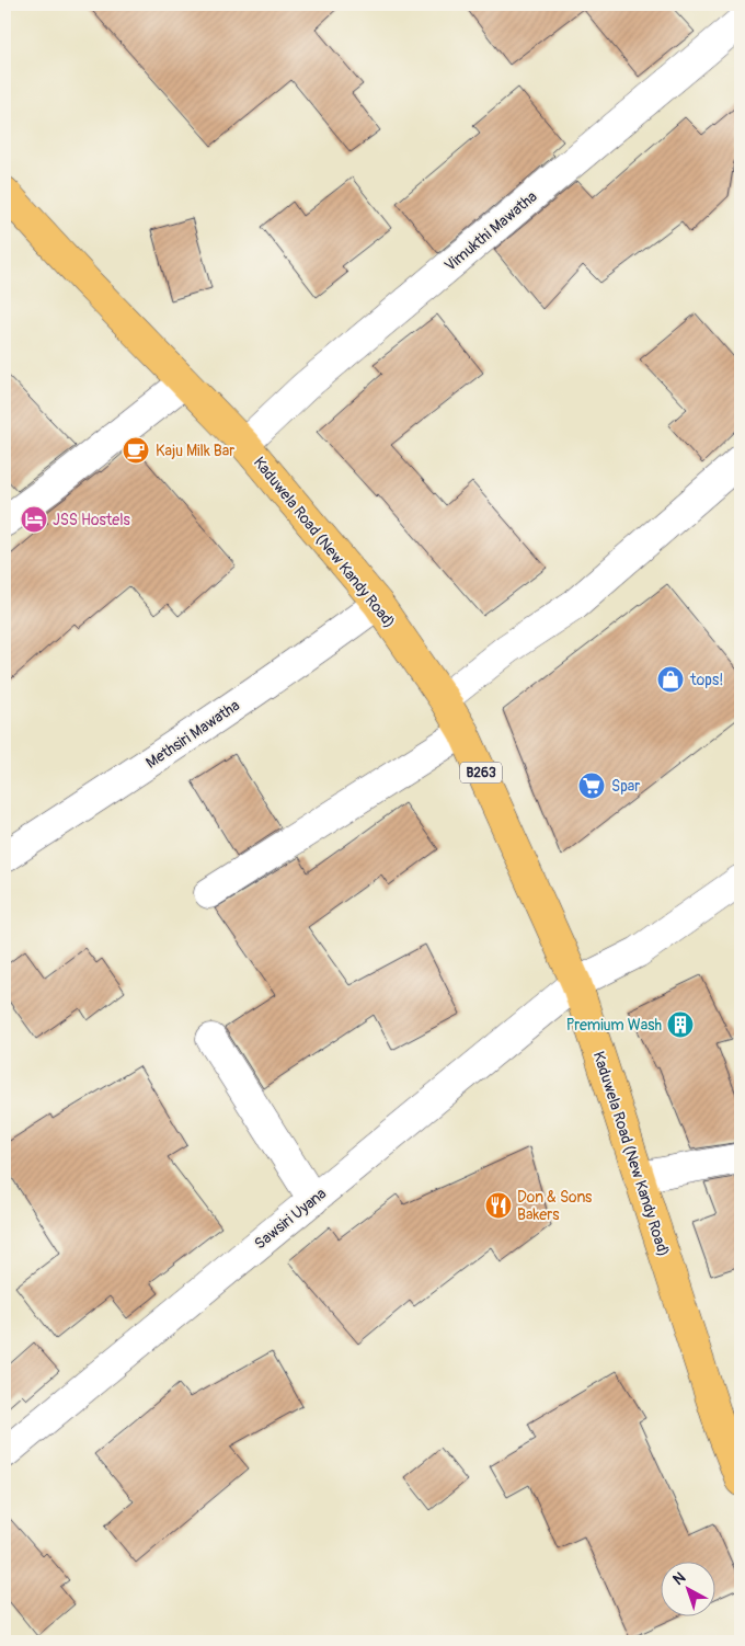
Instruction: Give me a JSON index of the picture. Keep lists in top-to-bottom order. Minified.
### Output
{"streets":{"main road":["Kaduwela Road (New Kandy Road)","B263"],"street":["Vimukthi Mawatha","Methsiri Mawatha","Sawsiri Uyana"]},"crossings":[["Vimukthi Mawatha","Kaduwela Road (New Kandy Road)"],["Kaduwela Road (New Kandy Road)","Methsiri Mawatha"],["Kaduwela Road (New Kandy Road)","Sawsiri Uyana"]],"places":{"cafe":["Kaju Milk Bar"],"hotel":["JSS Hostels"],"shop":["tops!"],"supermarket":["Spar"],"building":["Premium Wash"],"restaurant":["Don & Sons Bakers"]},"north":"top left"}
